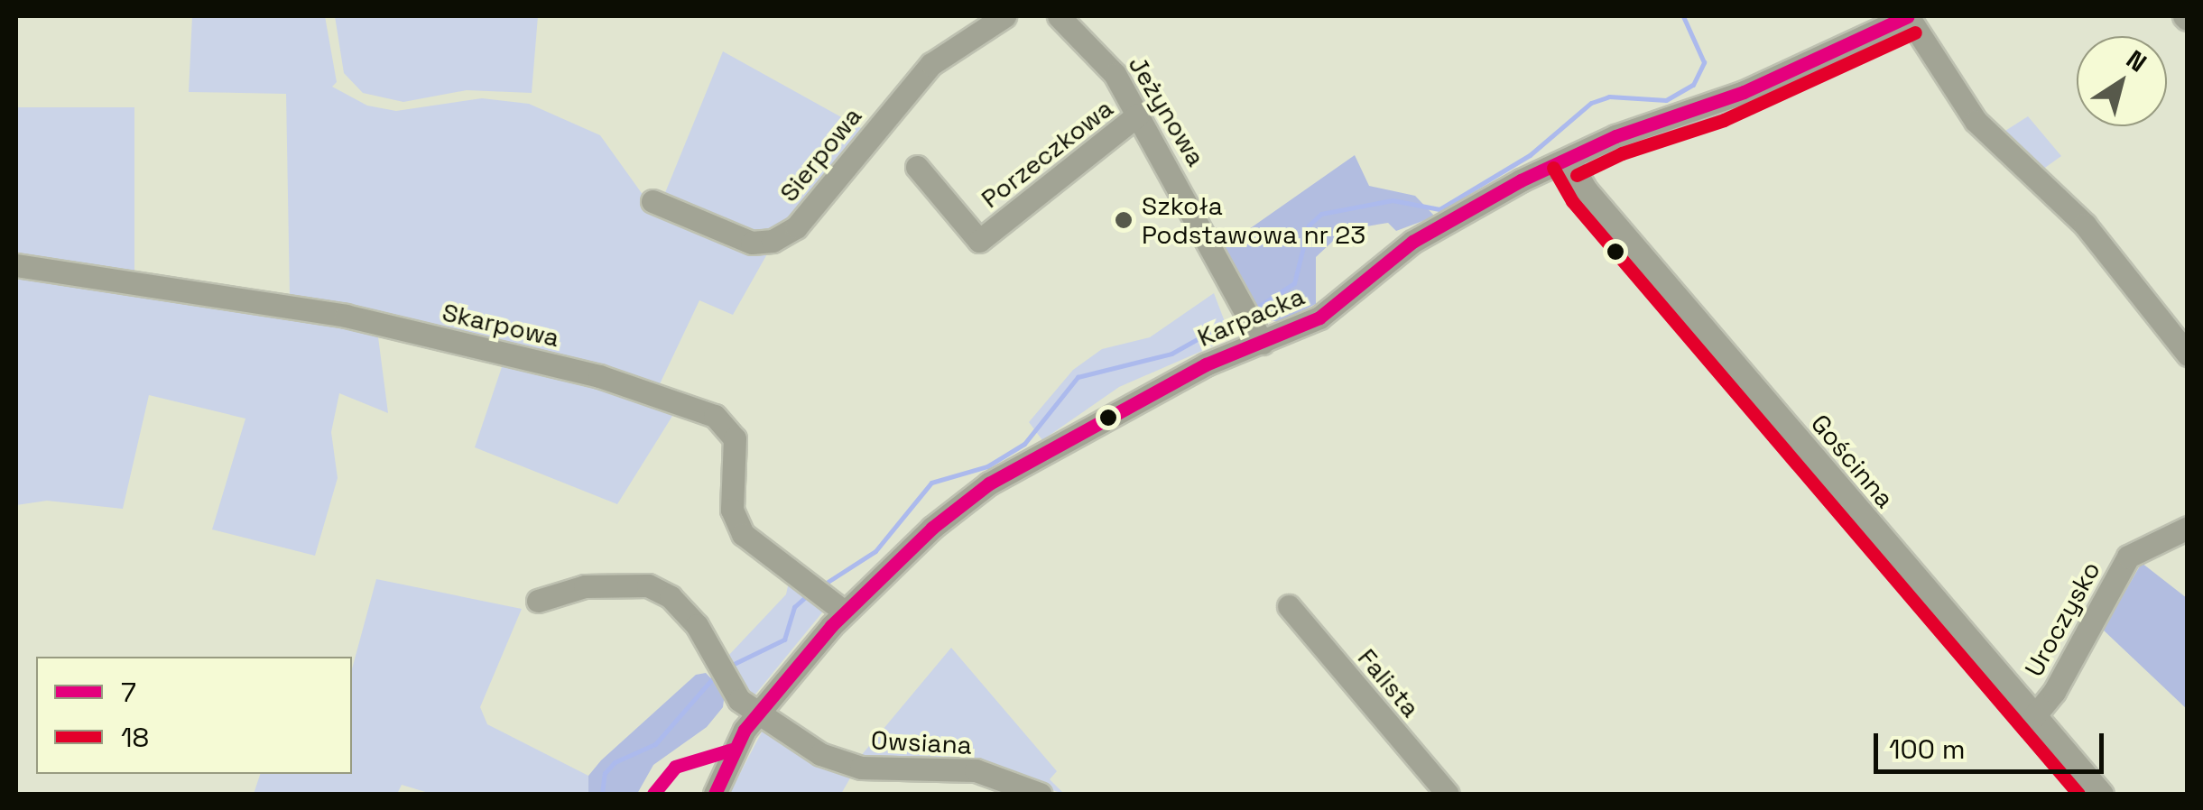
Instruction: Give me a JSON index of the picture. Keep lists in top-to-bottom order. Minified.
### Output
{"streets":{"street":["Jeżynowa","Porzeczkowa","Sierpowa","Karpacka","Skarpowa","Gościnna","Uroczysko","Falista","Owsiana"]},"crossings":[["Jeżynowa","Porzeczkowa"],["Jeżynowa","Karpacka"],["Karpacka","Skarpowa"],["Karpacka","Gościnna"],["Karpacka","Owsiana"],["Gościnna","Uroczysko"]],"places":["Szkoła Podstawowa nr 23"],"lines":["transit line 7","transit line 18"],"legend":["7","18"],"scale_bar":"100 m","north":"top right"}
